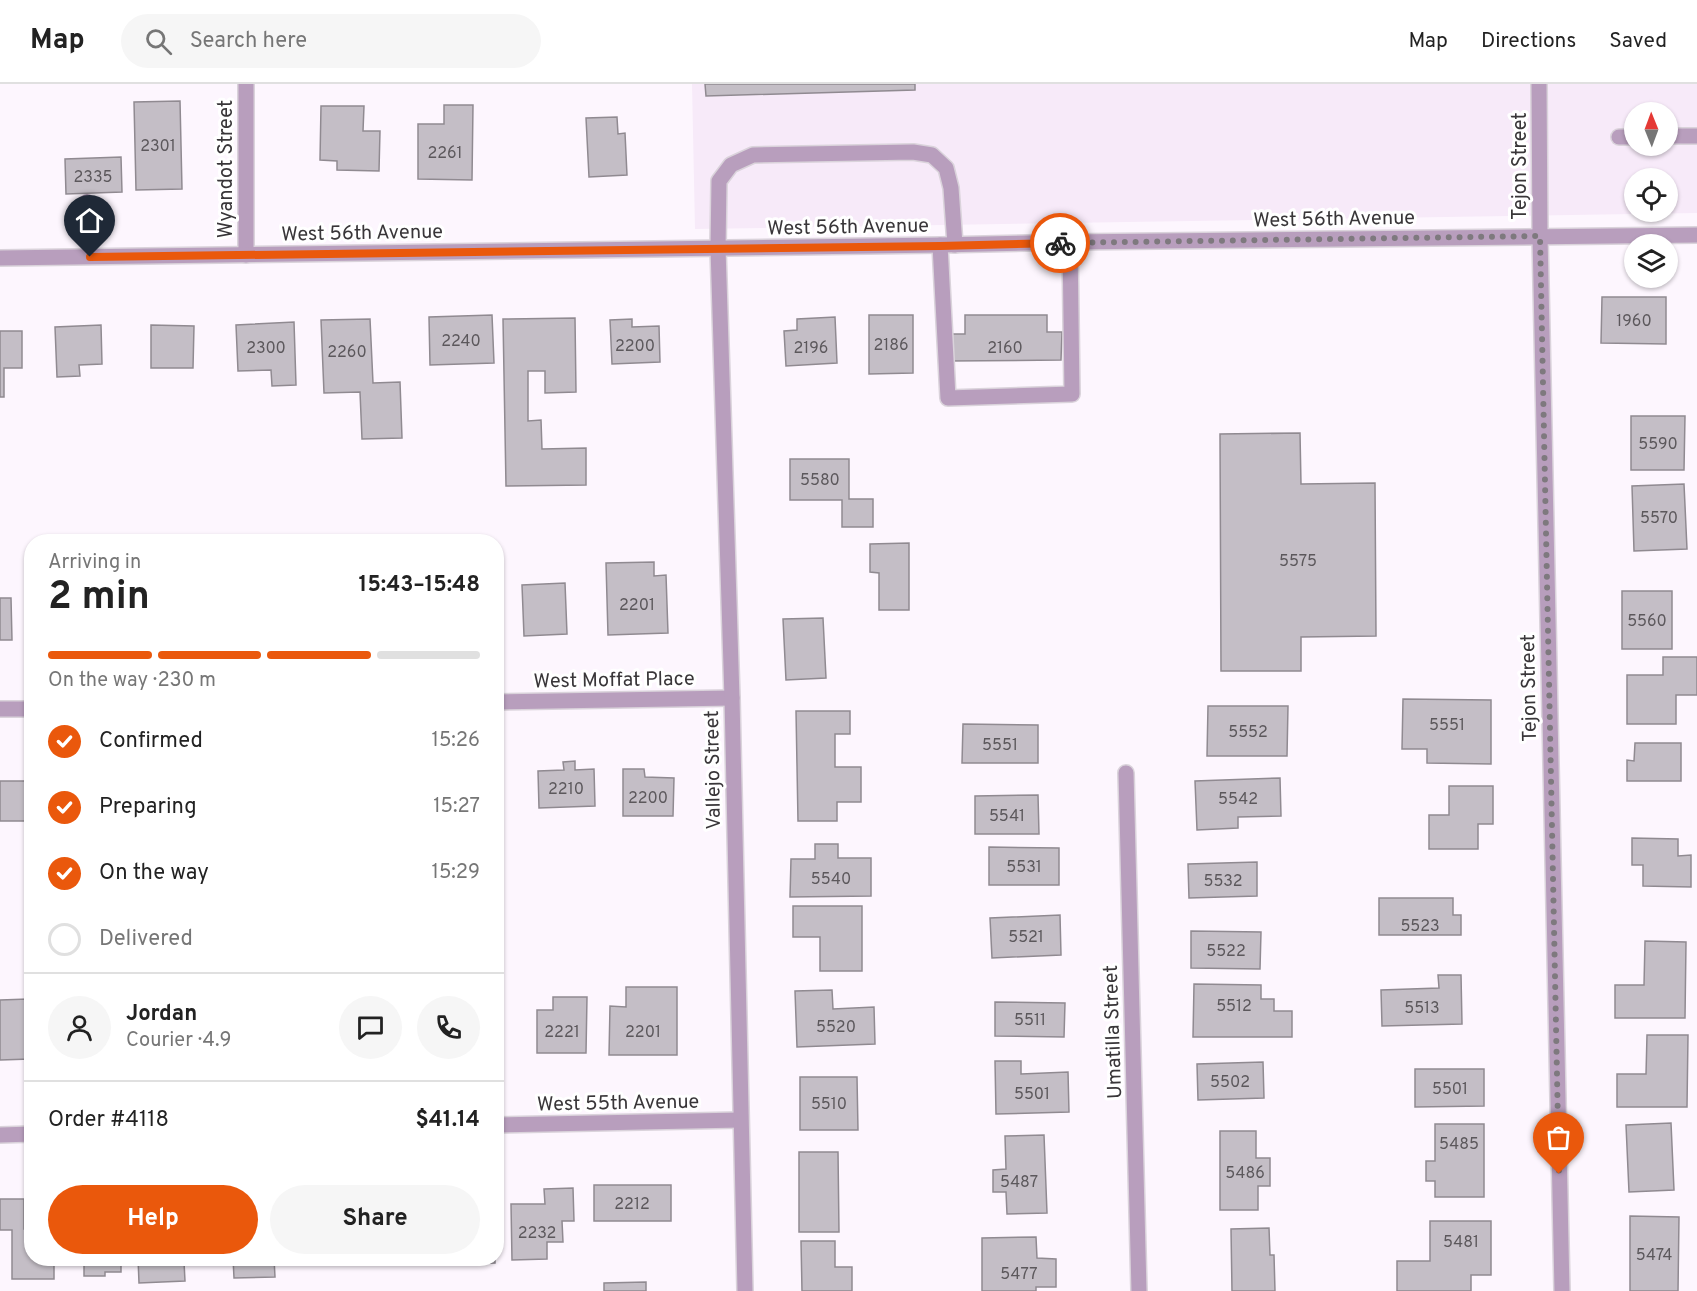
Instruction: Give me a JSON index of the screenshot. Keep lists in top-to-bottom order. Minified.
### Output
{"streets":{"street":["Tejon Street","Wyandot Street","West 56th Avenue","West Moffat Place","Vallejo Street","Umatilla Street","West 55th Avenue"]},"crossings":[["Tejon Street","West 56th Avenue"],["Wyandot Street","West 56th Avenue"],["West 56th Avenue","Vallejo Street"],["West Moffat Place","Vallejo Street"],["Vallejo Street","West 55th Avenue"]],"house_numbers":["2301","2261","2335","1960","2240","2186","2200","2300","2196","2160","2260","5590","5580","5570","5575","2201","5560","5551","5552","5551","2210","2200","5542","5541","5531","5540","5532","5523","5521","5522","5512","5513","5511","5520","2221","2201","5502","5501","5501","5510","5485","5486","5487","2212","2232","5481","5474","5477"],"north":"top","page":{"header":"Map","search":"Search here","nav":["Map","Directions","Saved"],"heading":["2 min","Arriving in","15:43–15:48"],"panel":["Jordan","Courier · 4.9","Order #4118","$41.14"],"bar":"On the way · 230 m","list":[["Confirmed","15:26"],["Preparing","15:27"],["On the way","15:29"],"Delivered"],"buttons":["Help","Share"]}}
